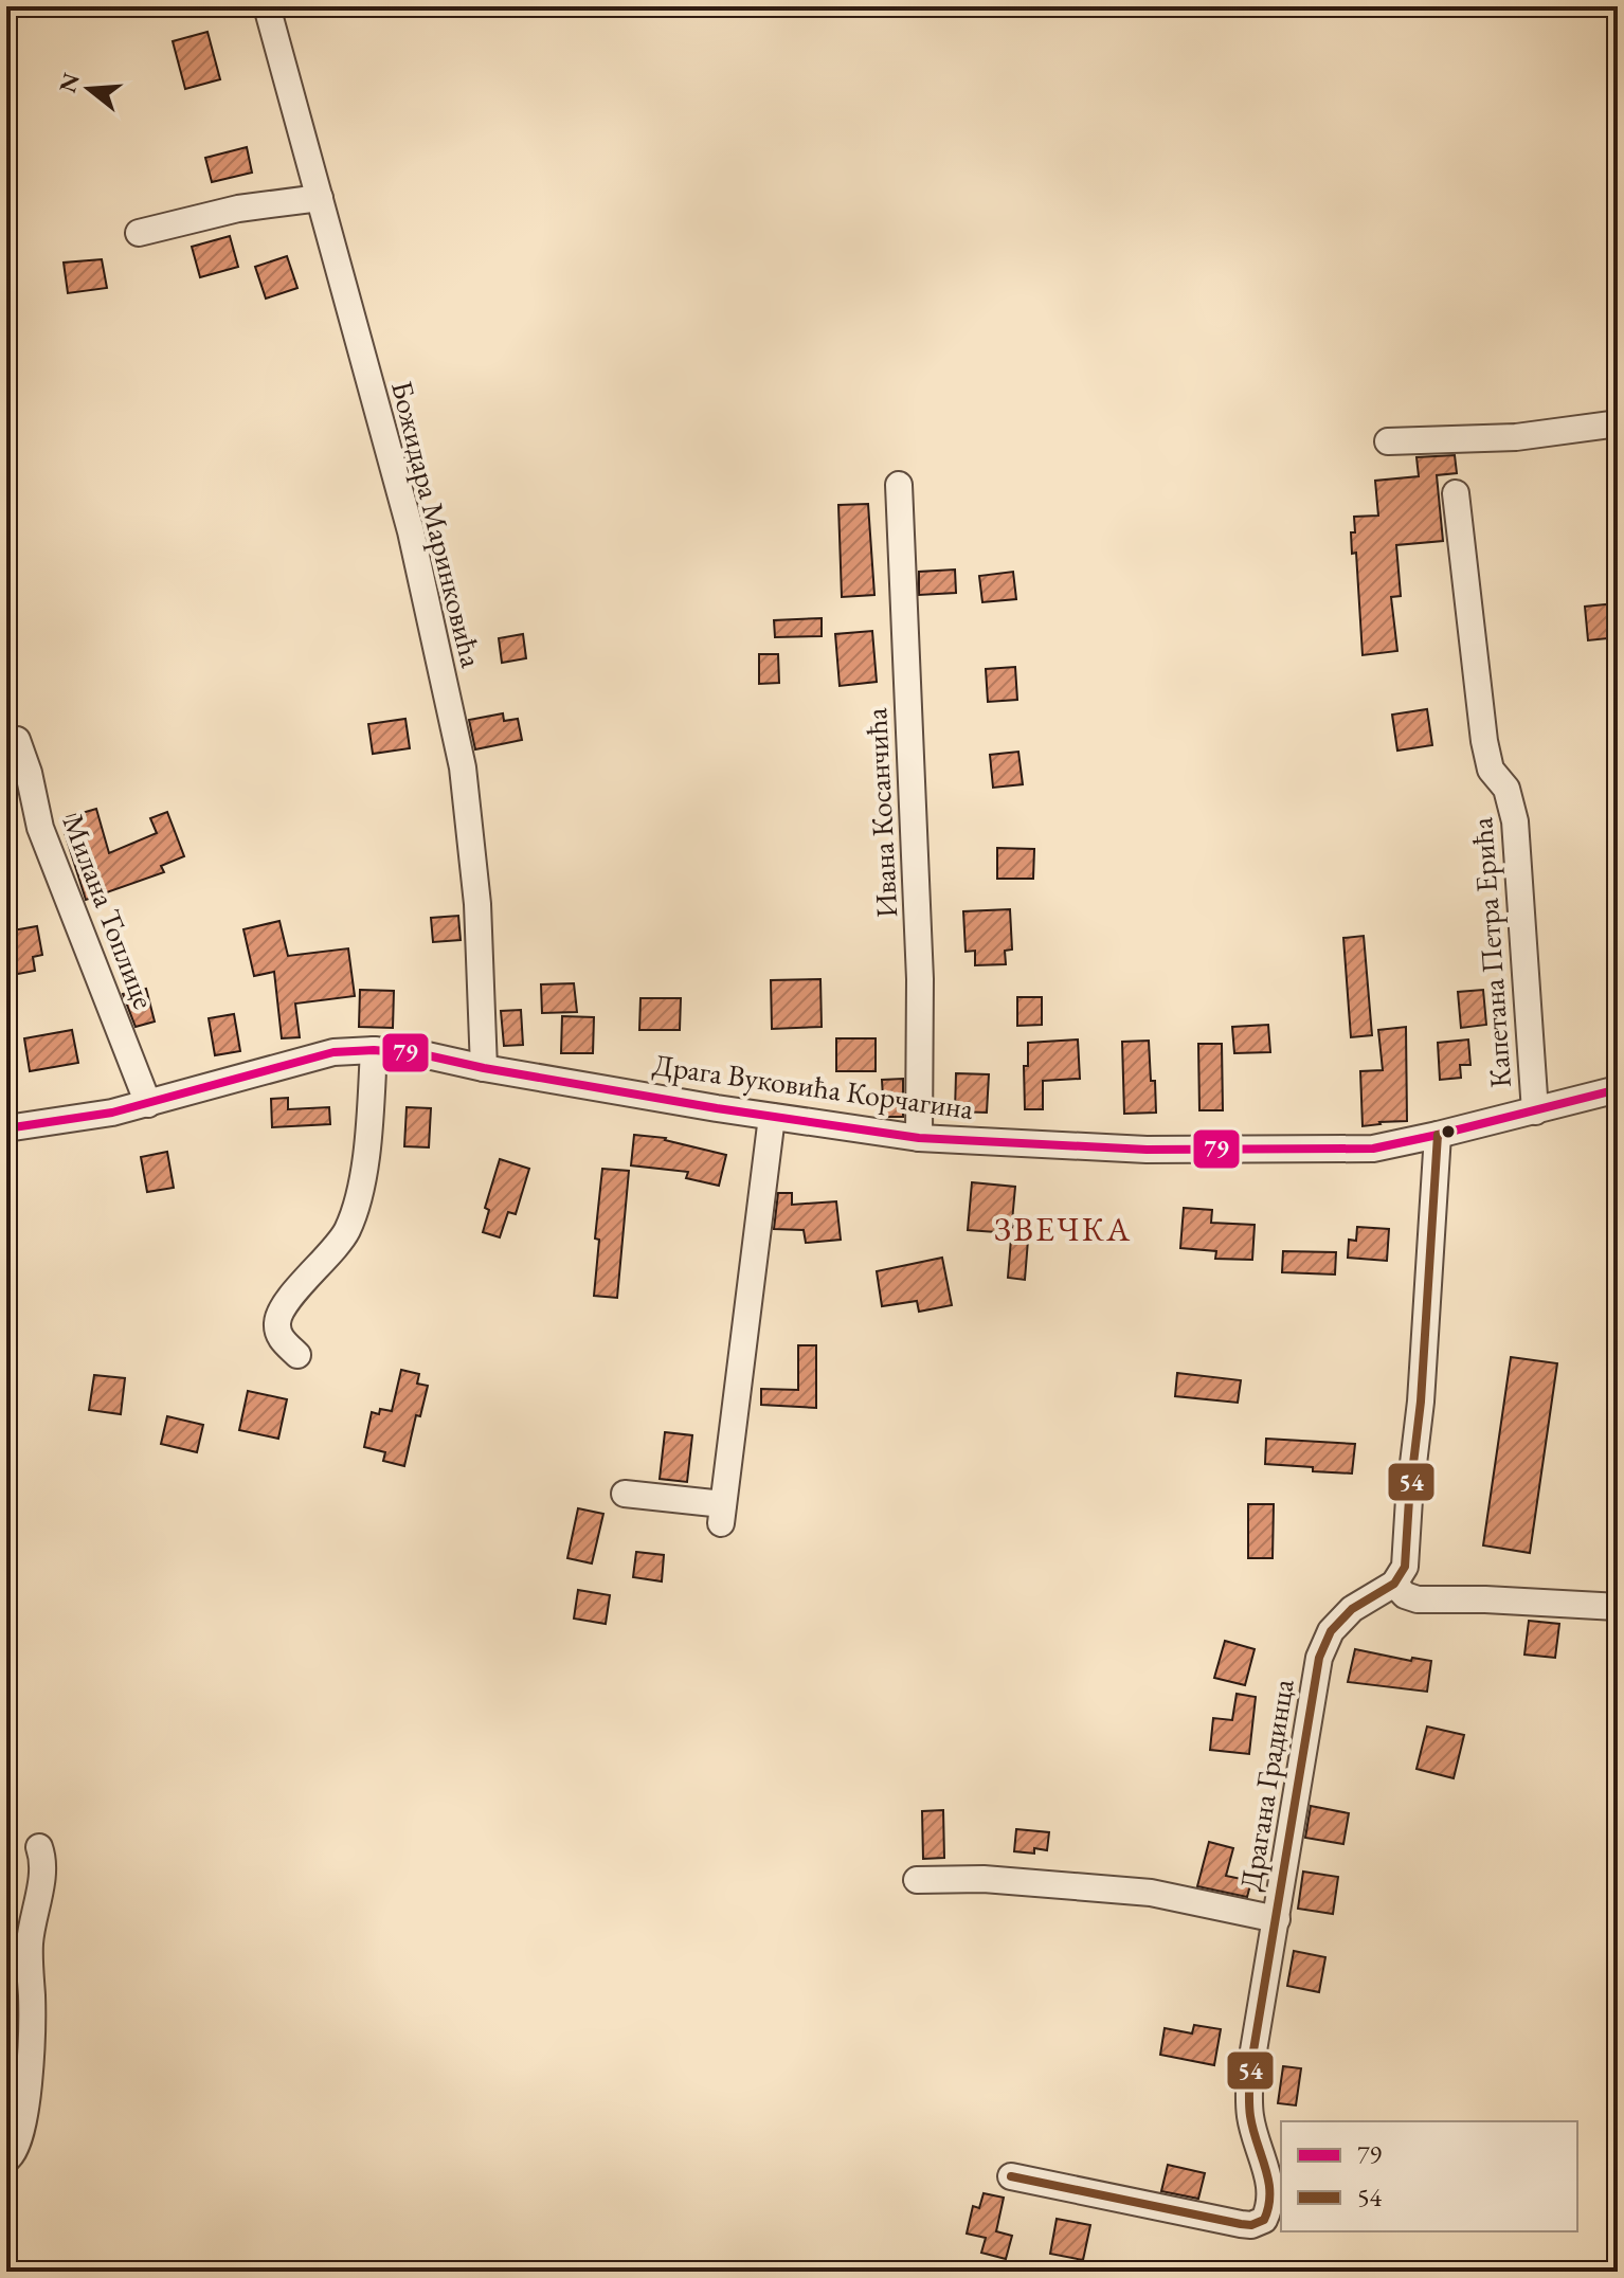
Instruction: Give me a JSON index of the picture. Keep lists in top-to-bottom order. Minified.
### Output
{"streets":{"street":["Божидара Маринковића","Ивана Косанчића","Милана Топлице","Капетана Петра Ерића","Драга Вуковића Корчагина","Драгана Градинца"]},"crossings":[["Божидара Маринковића","Драга Вуковића Корчагина"],["Ивана Косанчића","Драга Вуковића Корчагина"],["Милана Топлице","Драга Вуковића Корчагина"],["Капетана Петра Ерића","Драга Вуковића Корчагина"]],"districts":["ЗВЕЧКА"],"lines":["transit line 79","transit line 54"],"legend":["79","54"],"north":"left"}
